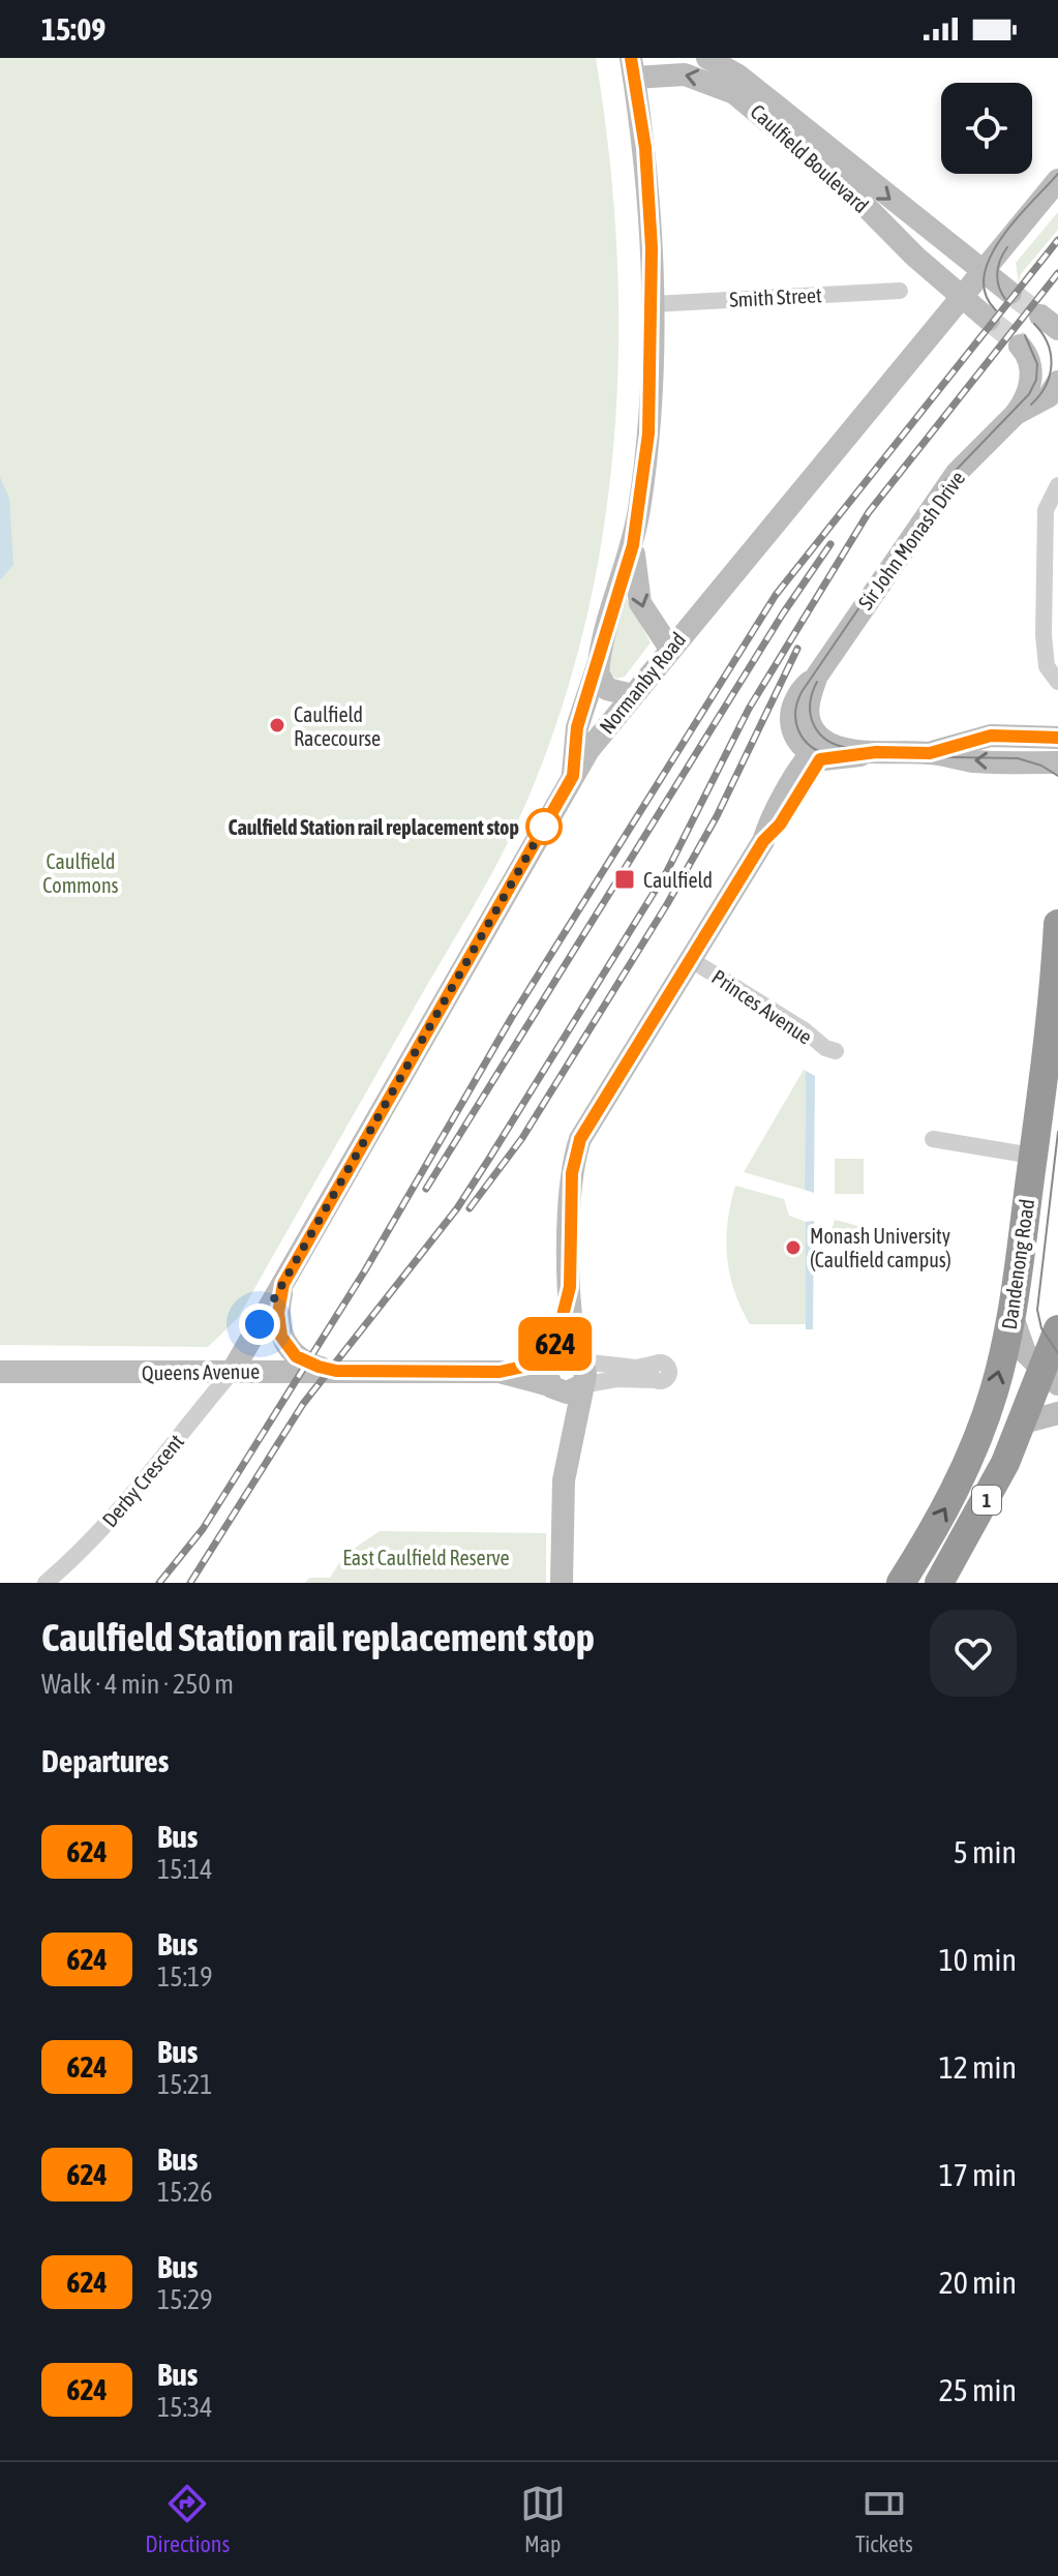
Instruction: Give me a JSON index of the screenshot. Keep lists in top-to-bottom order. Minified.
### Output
{"streets":{"highway":["Dandenong Road","1"],"street":["Caulfield Boulevard","Smith Street","Sir John Monash Drive","Normanby Road","Princes Avenue","Queens Avenue","Derby Crescent"]},"crossings":[["Caulfield Boulevard","Normanby Road"],["Normanby Road","Queens Avenue"],["Normanby Road","Derby Crescent"],["Queens Avenue","Derby Crescent"]],"parks":["Caulfield Commons","East Caulfield Reserve"],"places":{"other":["Caulfield Racecourse","Caulfield Station rail replacement stop","Monash University (Caulfield campus)"],"transit":["Caulfield"]},"lines":["bus line 624"],"page":{"status":"15:09","on_map":"624","heading":[["Caulfield Station rail replacement stop","Walk · 4 min · 250 m"],"Departures"],"list":[{"mark":"624","name":"Bus","note":"15:14","value":"5 min"},{"mark":"624","name":"Bus","note":"15:19","value":"10 min"},{"mark":"624","name":"Bus","note":"15:21","value":"12 min"},{"mark":"624","name":"Bus","note":"15:26","value":"17 min"},{"mark":"624","name":"Bus","note":"15:29","value":"20 min"},{"mark":"624","name":"Bus","note":"15:34","value":"25 min"}],"tabs":["Directions","Map","Tickets"]}}
